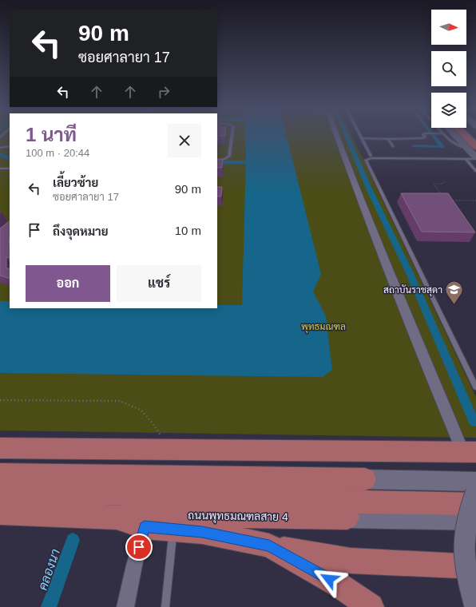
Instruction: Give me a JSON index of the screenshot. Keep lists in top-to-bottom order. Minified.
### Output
{"streets":{"main road":["ถนนพุทธมณฑลสาย 4"]},"water":["คลองนา"],"parks":["พุทธมณฑล"],"places":{"school or university":["สถาบันราชสุดา"]},"north":"right","page":{"turn":["90 m","ซอยศาลายา 17"],"heading":["1 นาที","100 m · 20:44"],"list":[{"name":"เลี้ยวซ้าย","note":"ซอยศาลายา 17","value":"90 m"},{"name":"ถึงจุดหมาย","value":"10 m"}],"buttons":["ออก","แชร์"]}}
